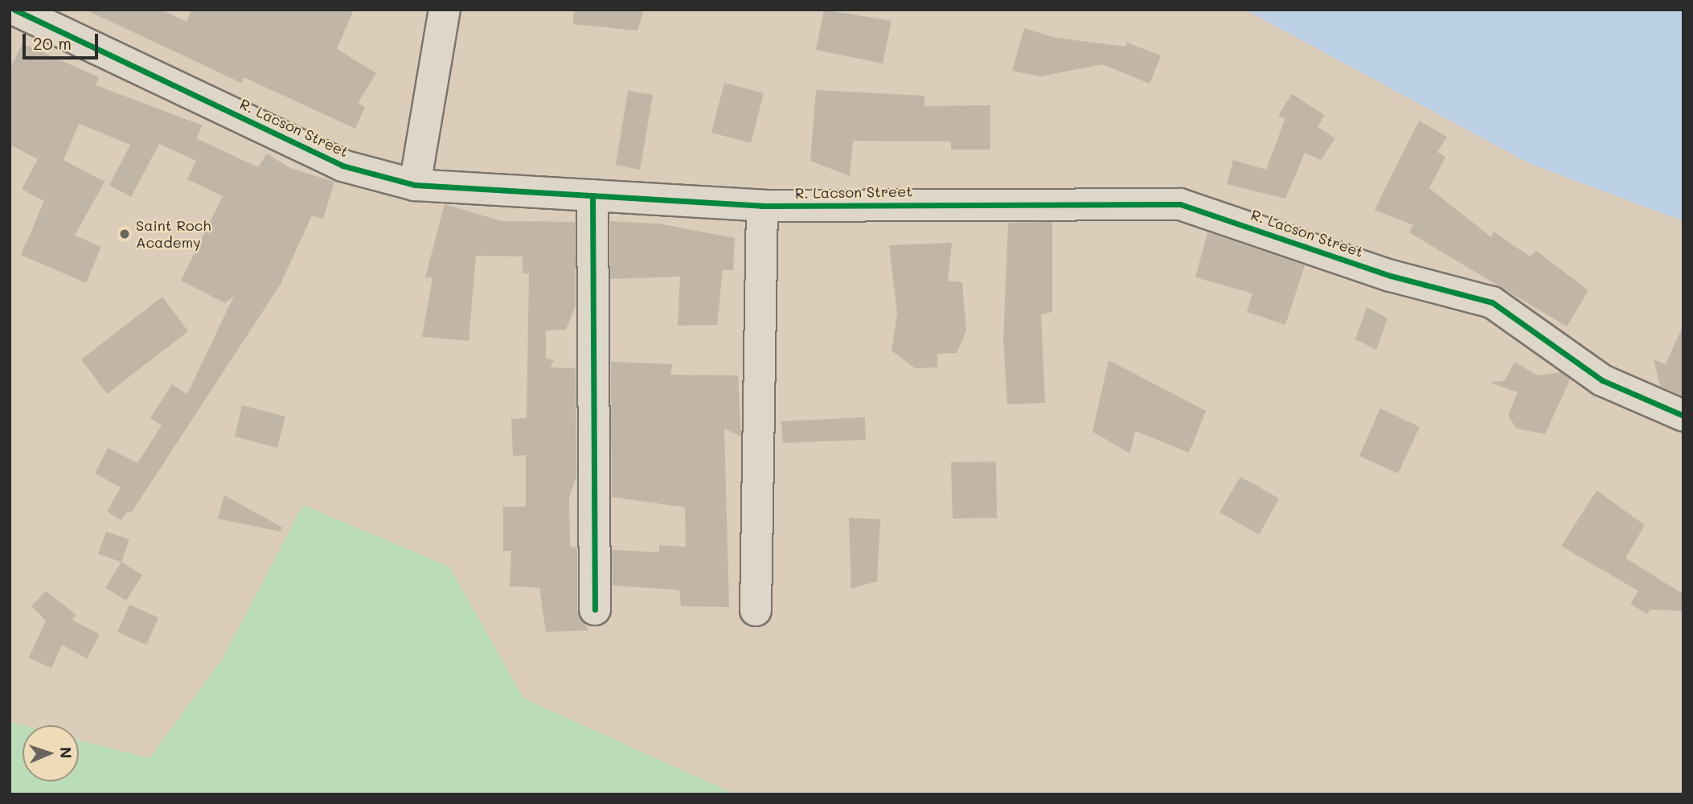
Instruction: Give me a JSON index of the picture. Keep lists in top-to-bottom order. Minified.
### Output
{"streets":{"street":["R. Lacson Street"]},"places":["Saint Roch Academy"],"scale_bar":"20 m","north":"right"}
